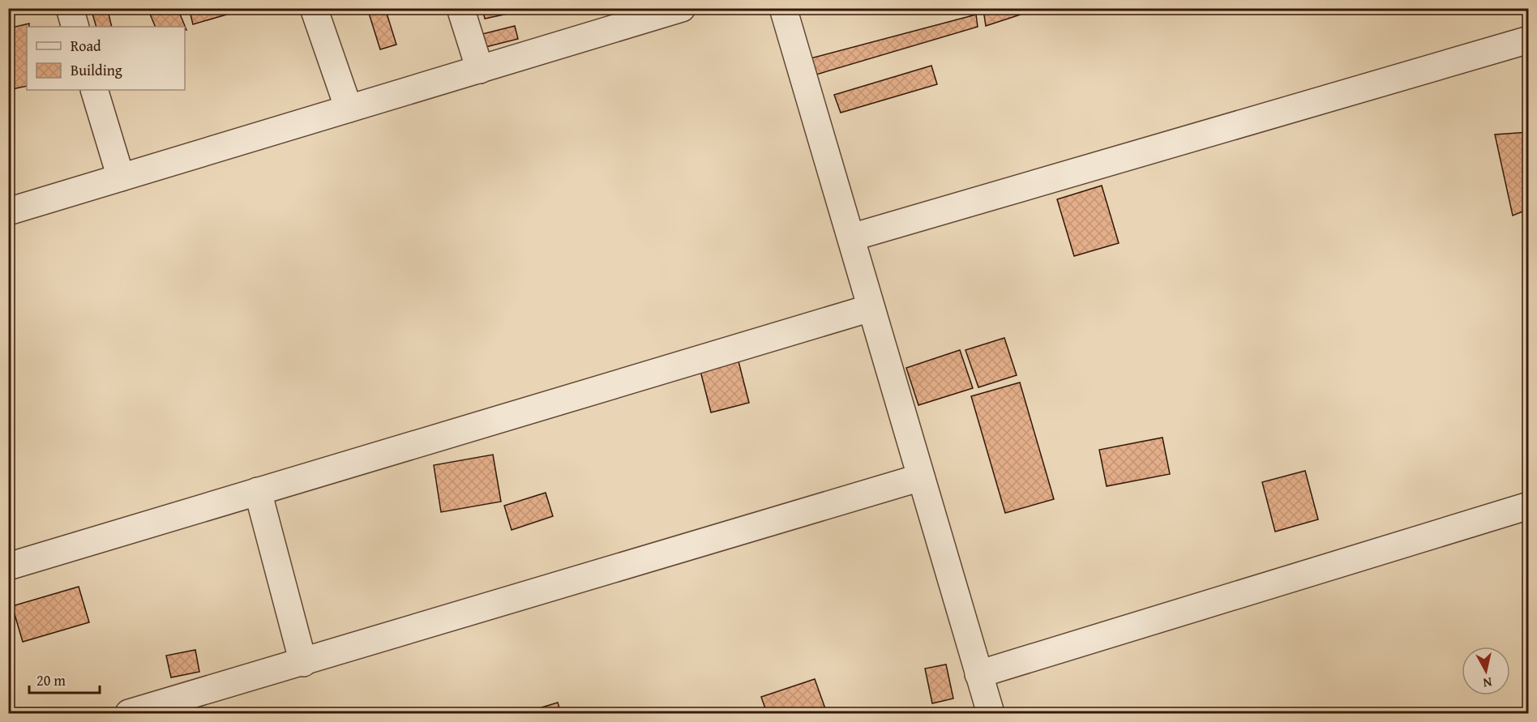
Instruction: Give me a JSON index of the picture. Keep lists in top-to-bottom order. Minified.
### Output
{"legend":["Road","Building"],"scale_bar":"20 m","north":"bottom"}
